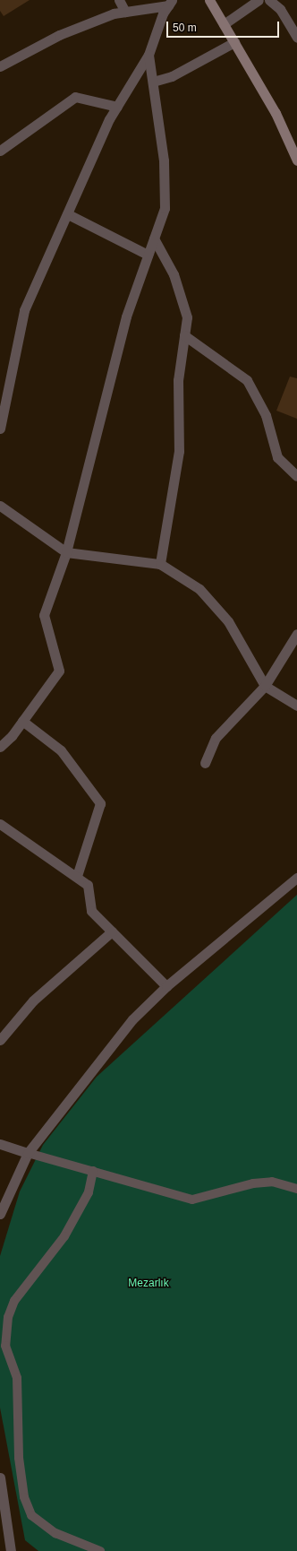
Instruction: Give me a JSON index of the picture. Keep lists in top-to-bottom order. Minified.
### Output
{"parks":["Mezarlık"],"scale_bar":"50 m"}
